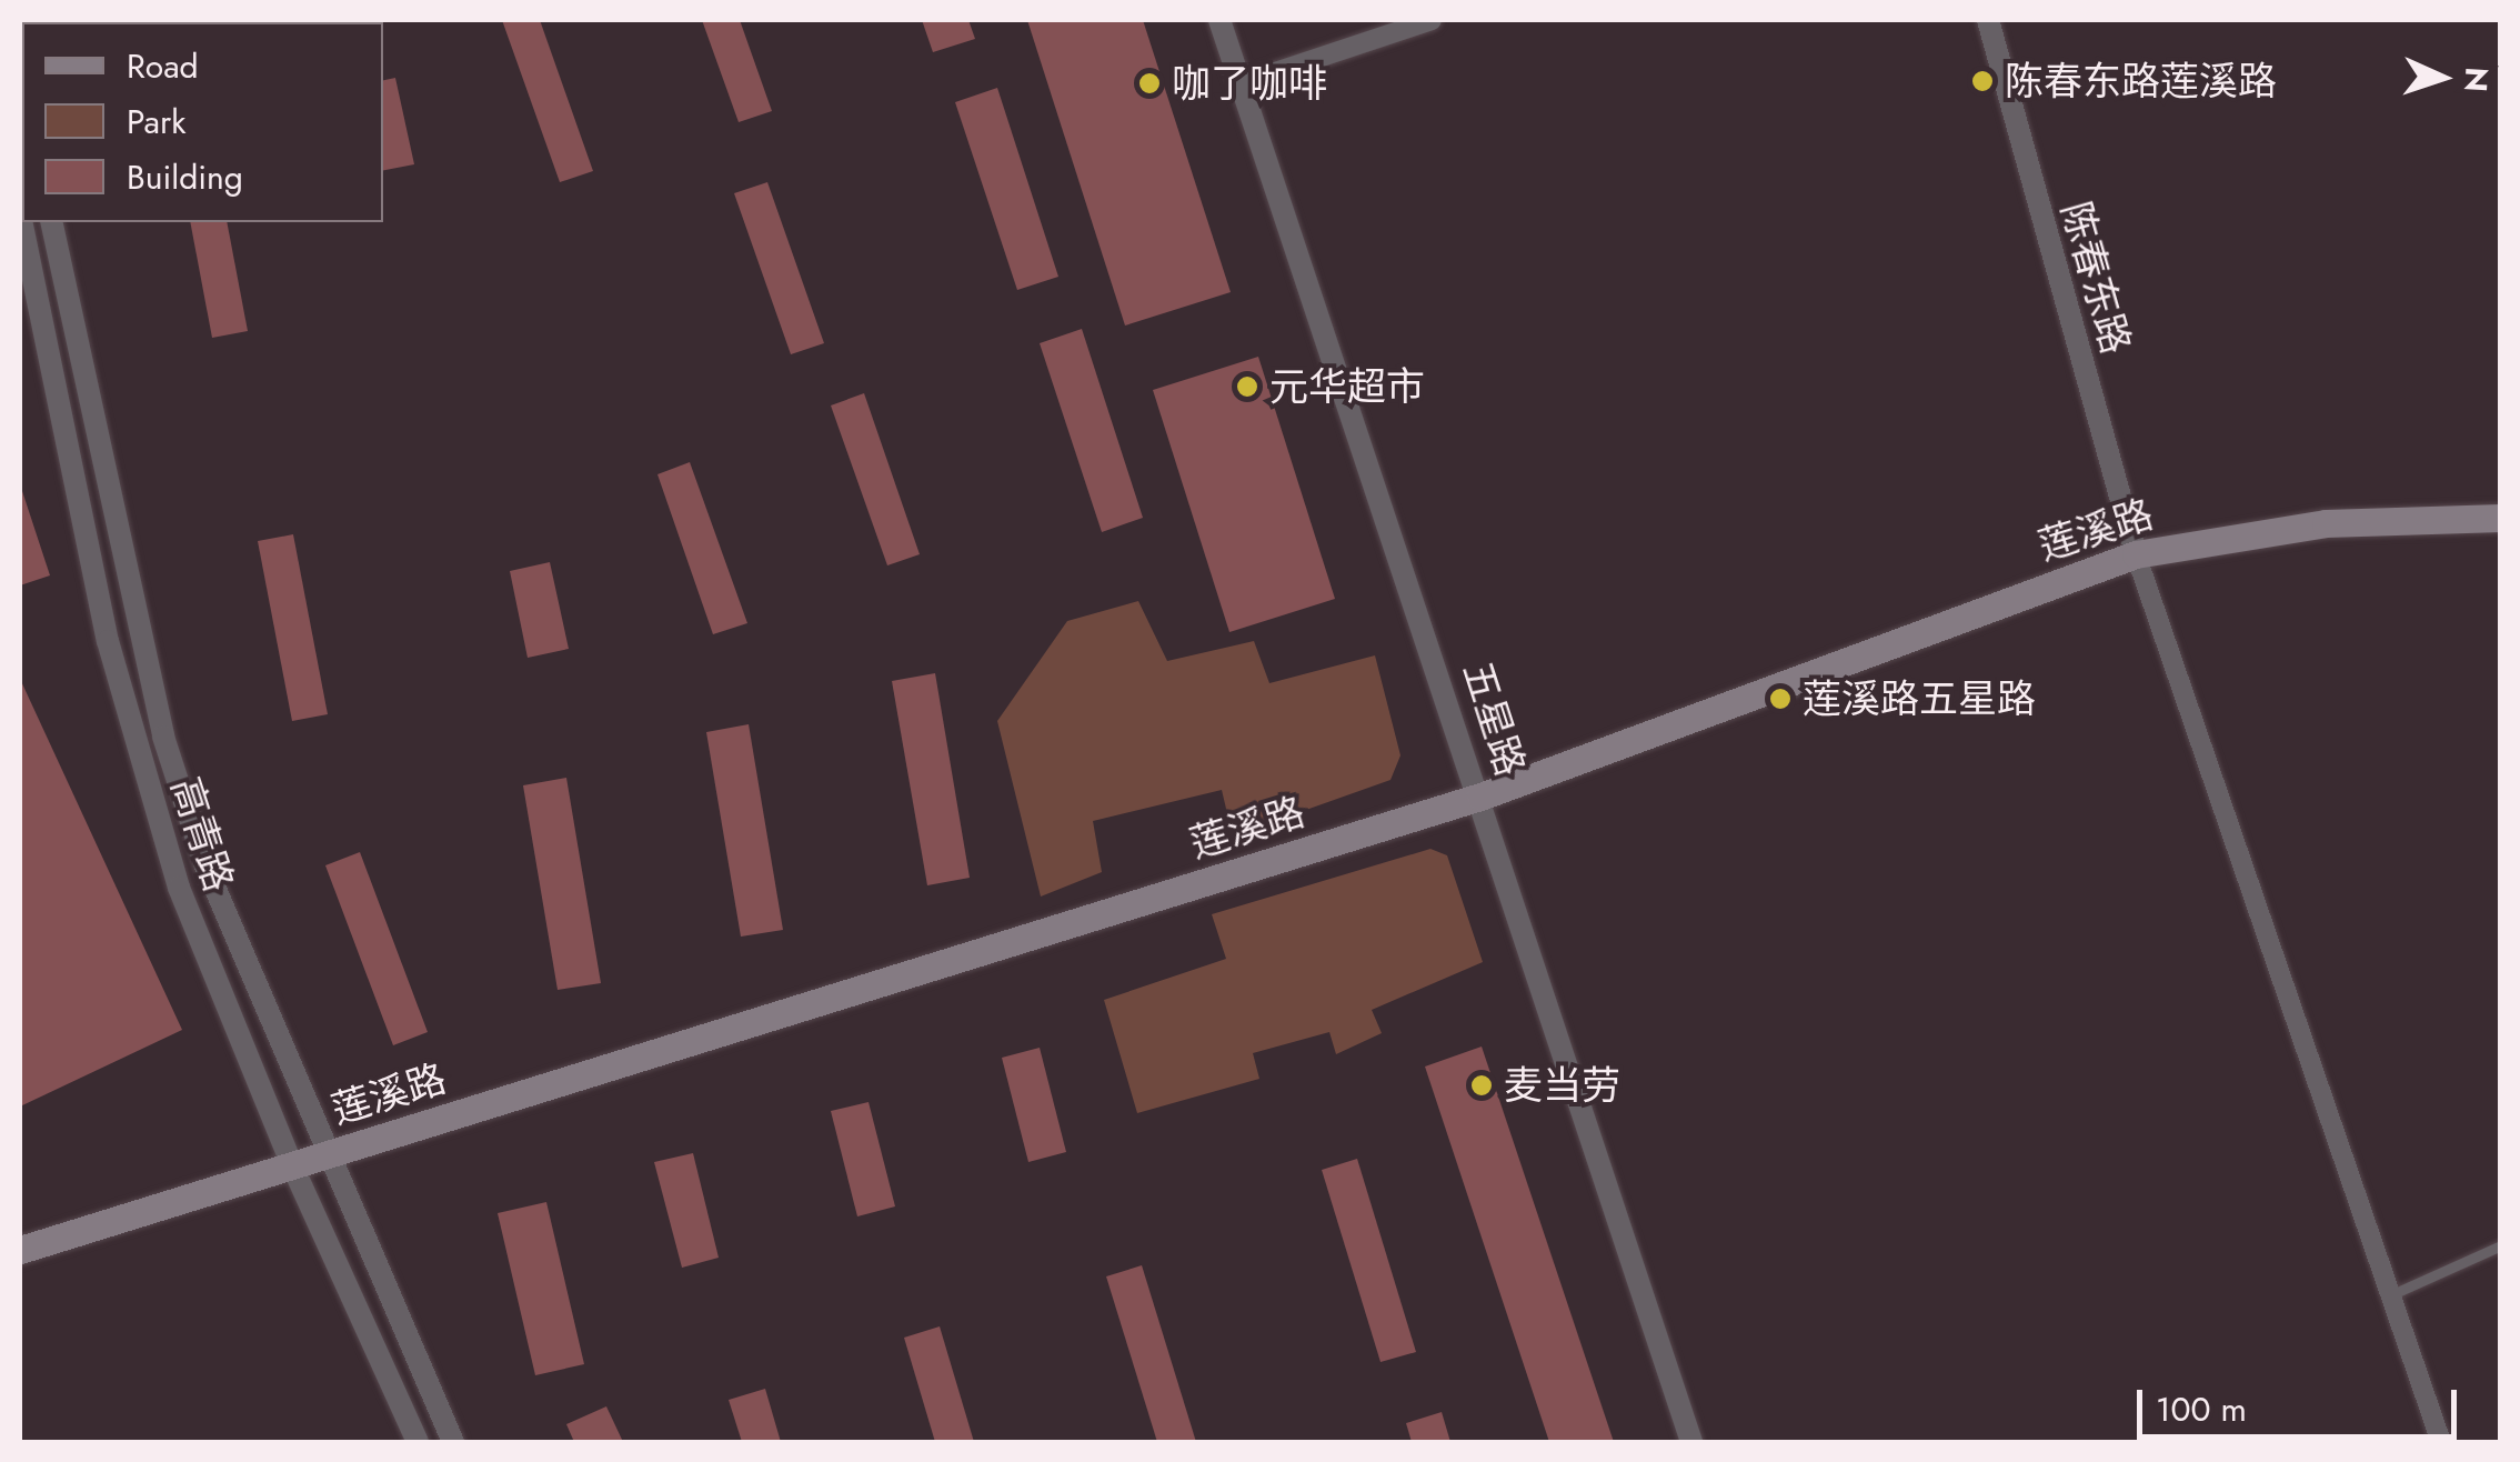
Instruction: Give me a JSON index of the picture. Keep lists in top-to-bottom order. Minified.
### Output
{"streets":{"main road":["莲溪路"],"street":["陈春东路","五星路","高青路"]},"crossings":[["陈春东路","莲溪路"],["莲溪路","五星路"],["莲溪路","高青路"]],"places":["陈春东路莲溪路","咖了咖啡","元华超市","莲溪路五星路","麦当劳"],"legend":["Road","Park","Building"],"scale_bar":"100 m","north":"right"}
